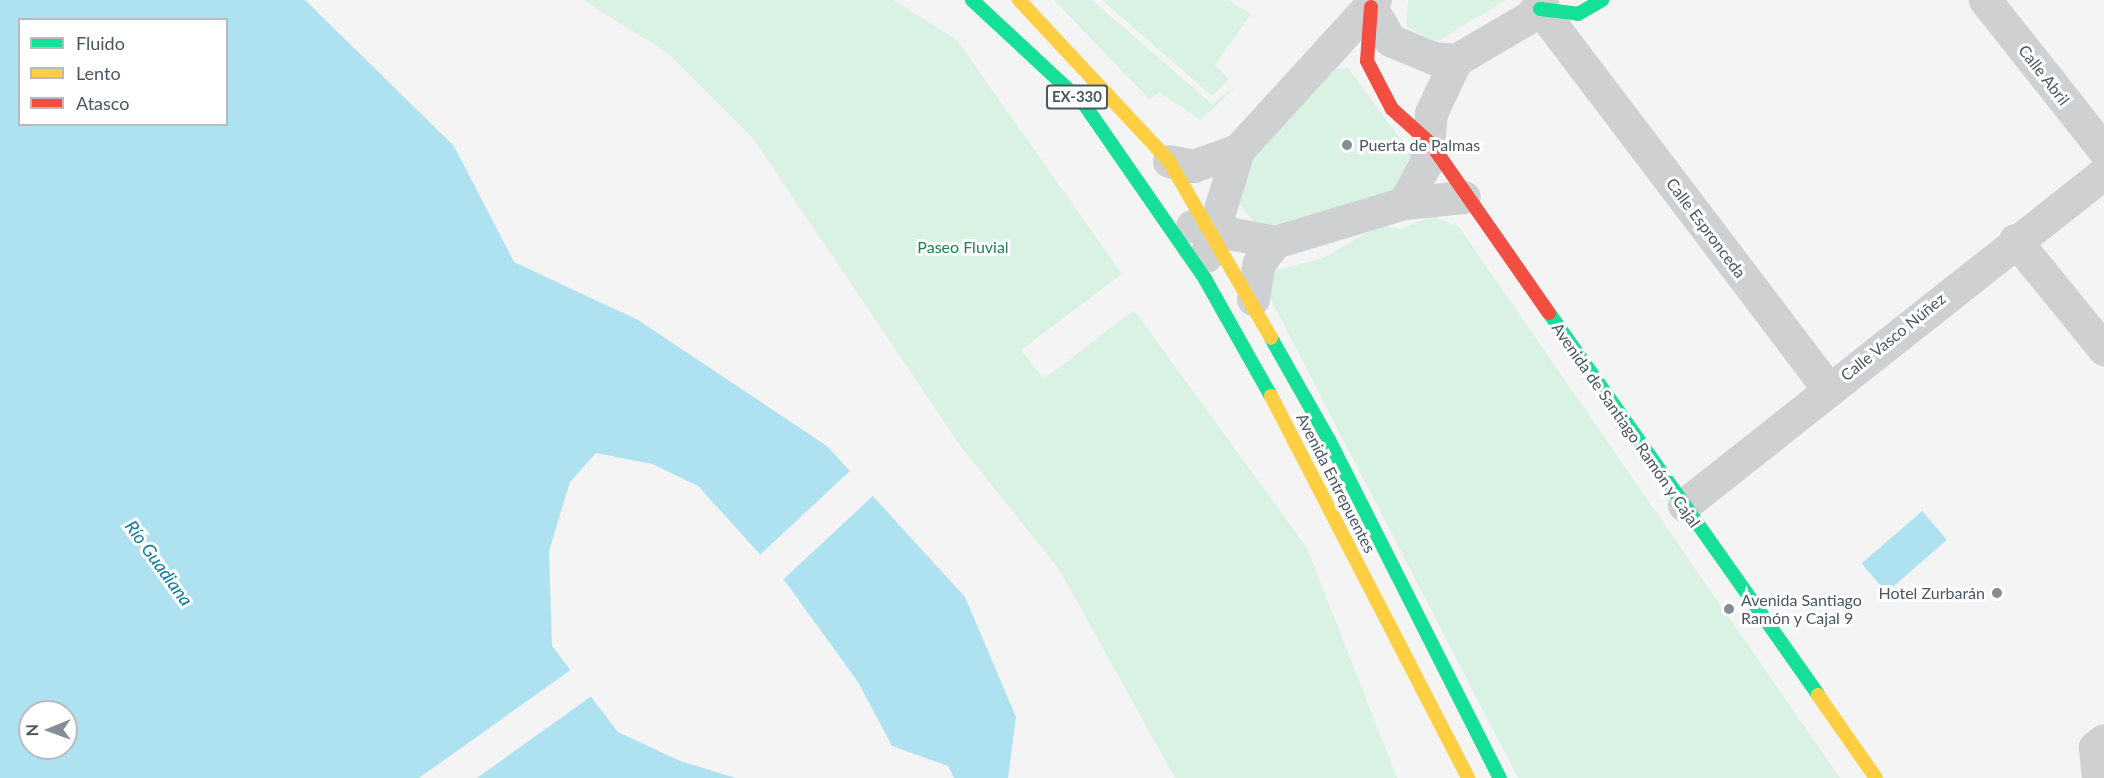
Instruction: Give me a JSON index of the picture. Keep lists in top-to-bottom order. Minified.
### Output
{"streets":{"main road":["EX-330","Avenida de Santiago Ramón y Cajal","Avenida Entrepuentes"],"street":["Calle Abril","Calle Espronceda","Calle Vasco Núñez"]},"crossings":[["EX-330","Avenida Entrepuentes"],["Calle Espronceda","Calle Vasco Núñez"],["Calle Vasco Núñez","Avenida de Santiago Ramón y Cajal"]],"water":["Río Guadiana"],"parks":["Paseo Fluvial"],"places":["Puerta de Palmas","Hotel Zurbarán","Avenida Santiago Ramón y Cajal 9"],"legend":["Fluido","Lento","Atasco"],"north":"left"}
